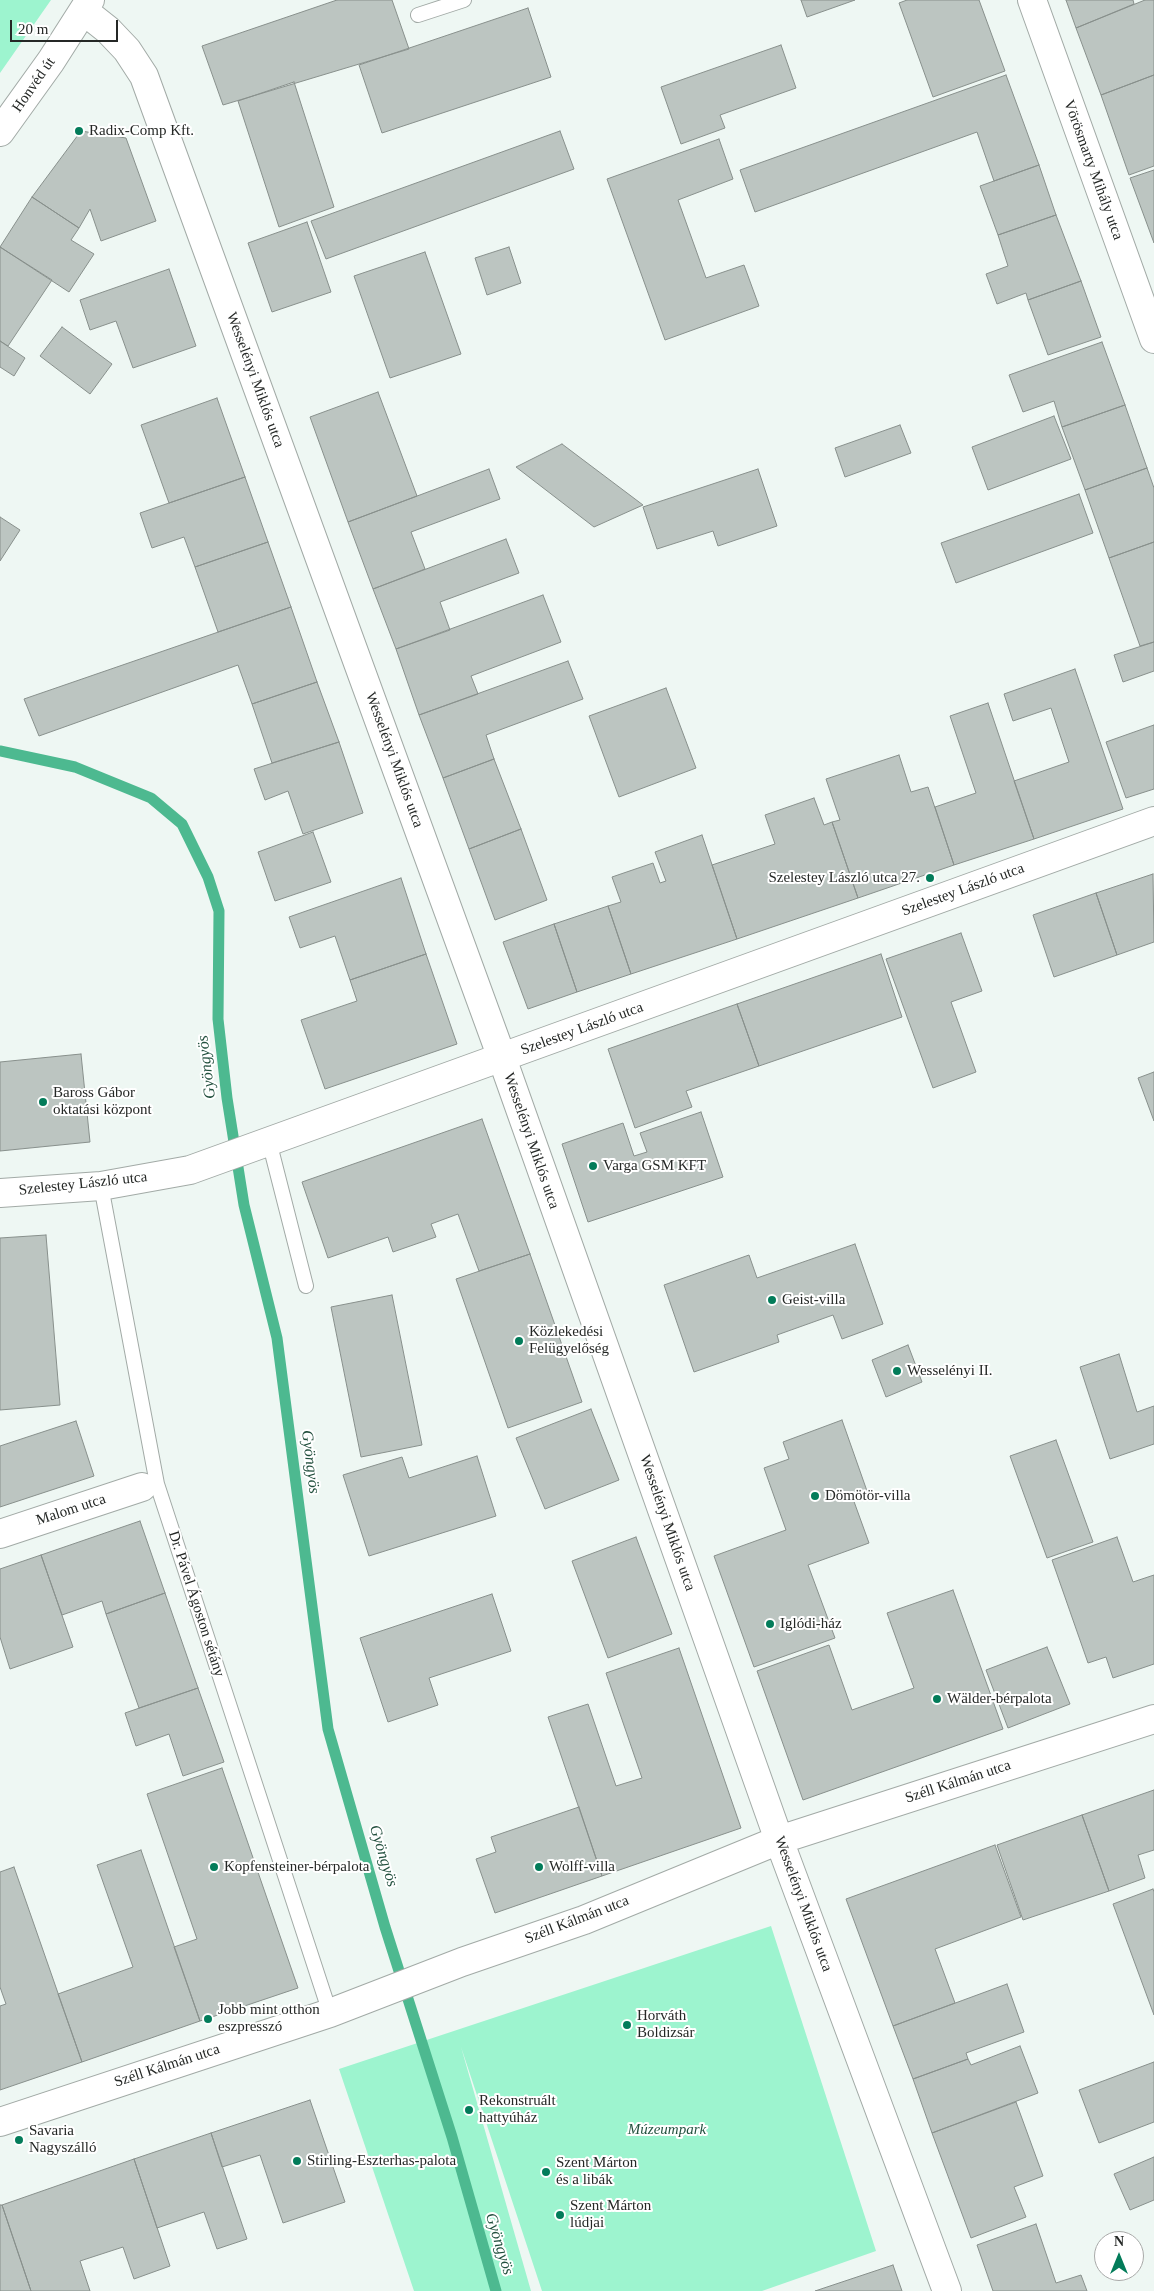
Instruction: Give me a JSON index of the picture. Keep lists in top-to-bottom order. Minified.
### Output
{"streets":{"street":["Honvéd út","Vörösmarty Mihály utca","Wesselényi Miklós utca","Szelestey László utca","Malom utca","Széll Kálmán utca"],"lane":["Dr. Pável Ágoston sétány"]},"crossings":[["Honvéd út","Wesselényi Miklós utca"],["Wesselényi Miklós utca","Szelestey László utca"],["Wesselényi Miklós utca","Széll Kálmán utca"],["Szelestey László utca","Dr. Pável Ágoston sétány"],["Dr. Pável Ágoston sétány","Széll Kálmán utca"]],"water":["Gyöngyös"],"parks":["Múzeumpark"],"places":["Radix-Comp Kft.","Szelestey László utca 27.","Baross Gábor oktatási központ","Varga GSM KFT","Geist-villa","Közlekedési Felügyelőség","Wesselényi II.","Dömötör-villa","Iglódi-ház","Wälder-bérpalota","Kopfensteiner-bérpalota","Wolff-villa","Jobb mint otthon eszpresszó","Horváth Boldizsár","Rekonstruált hattyúház","Savaria Nagyszálló","Stirling-Eszterhas-palota","Szent Márton és a libák","Szent Márton lúdjai"],"scale_bar":"20 m","north":"top"}
